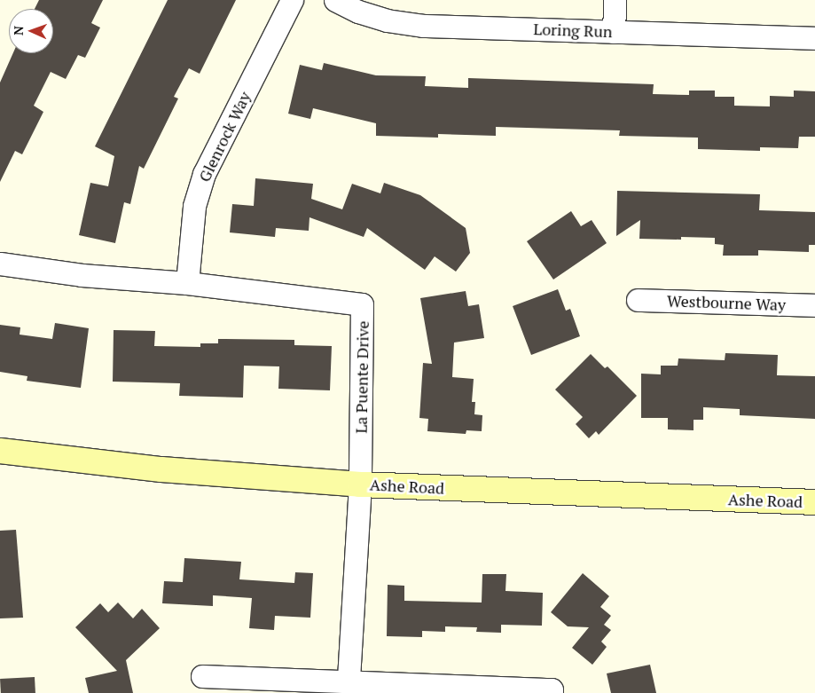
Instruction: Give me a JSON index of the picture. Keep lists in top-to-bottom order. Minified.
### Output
{"streets":{"street":["Loring Run","Glenrock Way","Westbourne Way","La Puente Drive","Ashe Road"]},"crossings":[["Glenrock Way","La Puente Drive"],["La Puente Drive","Ashe Road"]],"north":"left"}
